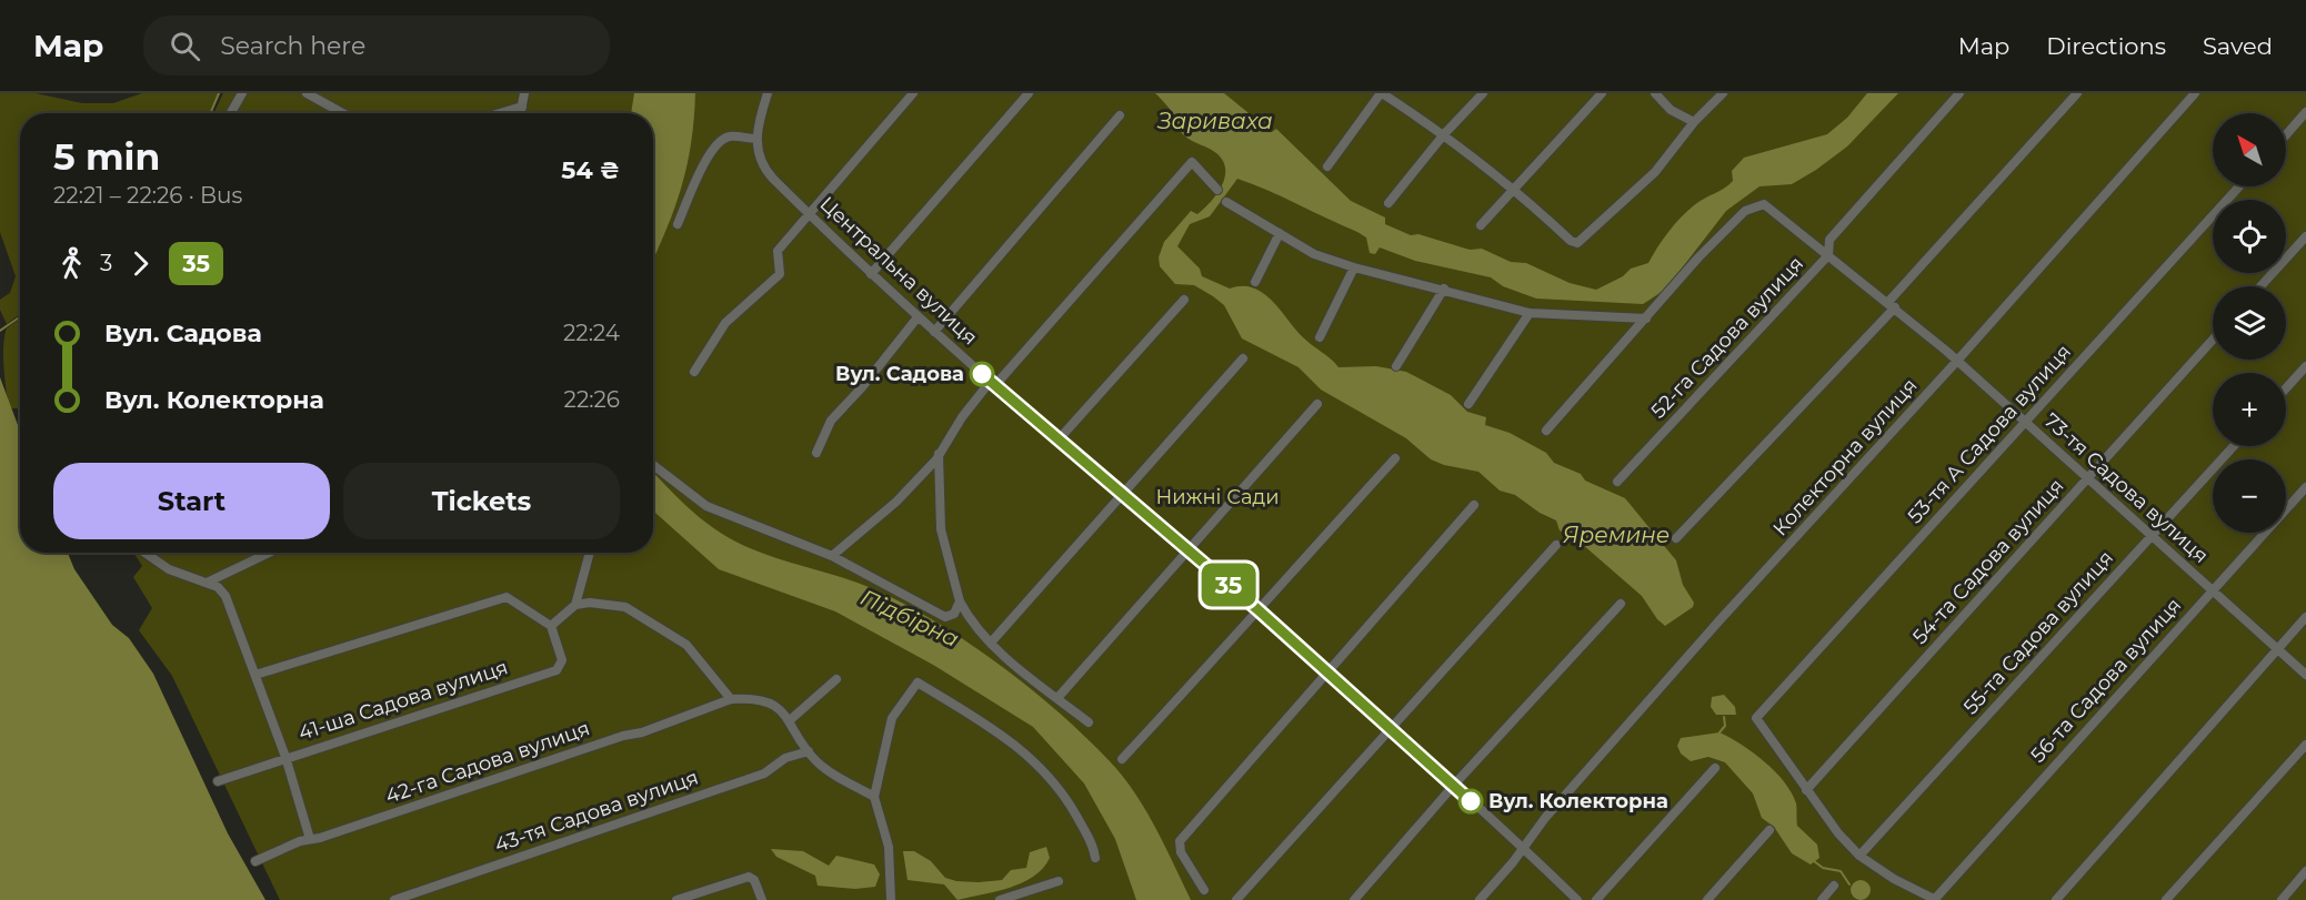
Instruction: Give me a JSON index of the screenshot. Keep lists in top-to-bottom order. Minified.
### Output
{"streets":{"street":["Центральна вулиця","52-га Садова вулиця","53-тя А Садова вулиця","Колекторна вулиця","73-тя Садова вулиця","54-та Садова вулиця","55-та Садова вулиця","56-та Садова вулиця","41-ша Садова вулиця","42-га Садова вулиця","43-тя Садова вулиця"]},"crossings":[["Центральна вулиця","Колекторна вулиця"],["52-га Садова вулиця","73-тя Садова вулиця"],["53-тя А Садова вулиця","73-тя Садова вулиця"],["53-тя А Садова вулиця","54-та Садова вулиця"],["Колекторна вулиця","73-тя Садова вулиця"],["73-тя Садова вулиця","54-та Садова вулиця"],["73-тя Садова вулиця","55-та Садова вулиця"],["73-тя Садова вулиця","56-та Садова вулиця"]],"water":["Зариваха","Яремине","Підбірна"],"parks":["Нижні Сади"],"places":["Вул. Садова","Вул. Колекторна"],"lines":["bus line 35"],"north":"top left","page":{"header":"Map","search":"Search here","nav":["Map","Directions","Saved"],"on_map":"35","map_buttons":["+","−"],"heading":["5 min","22:21 – 22:26 · Bus","54 ₴"],"legs":["3","35"],"list":[{"name":"Вул. Садова","value":"22:24"},{"name":"Вул. Колекторна","value":"22:26"}],"buttons":["Start","Tickets"]}}
